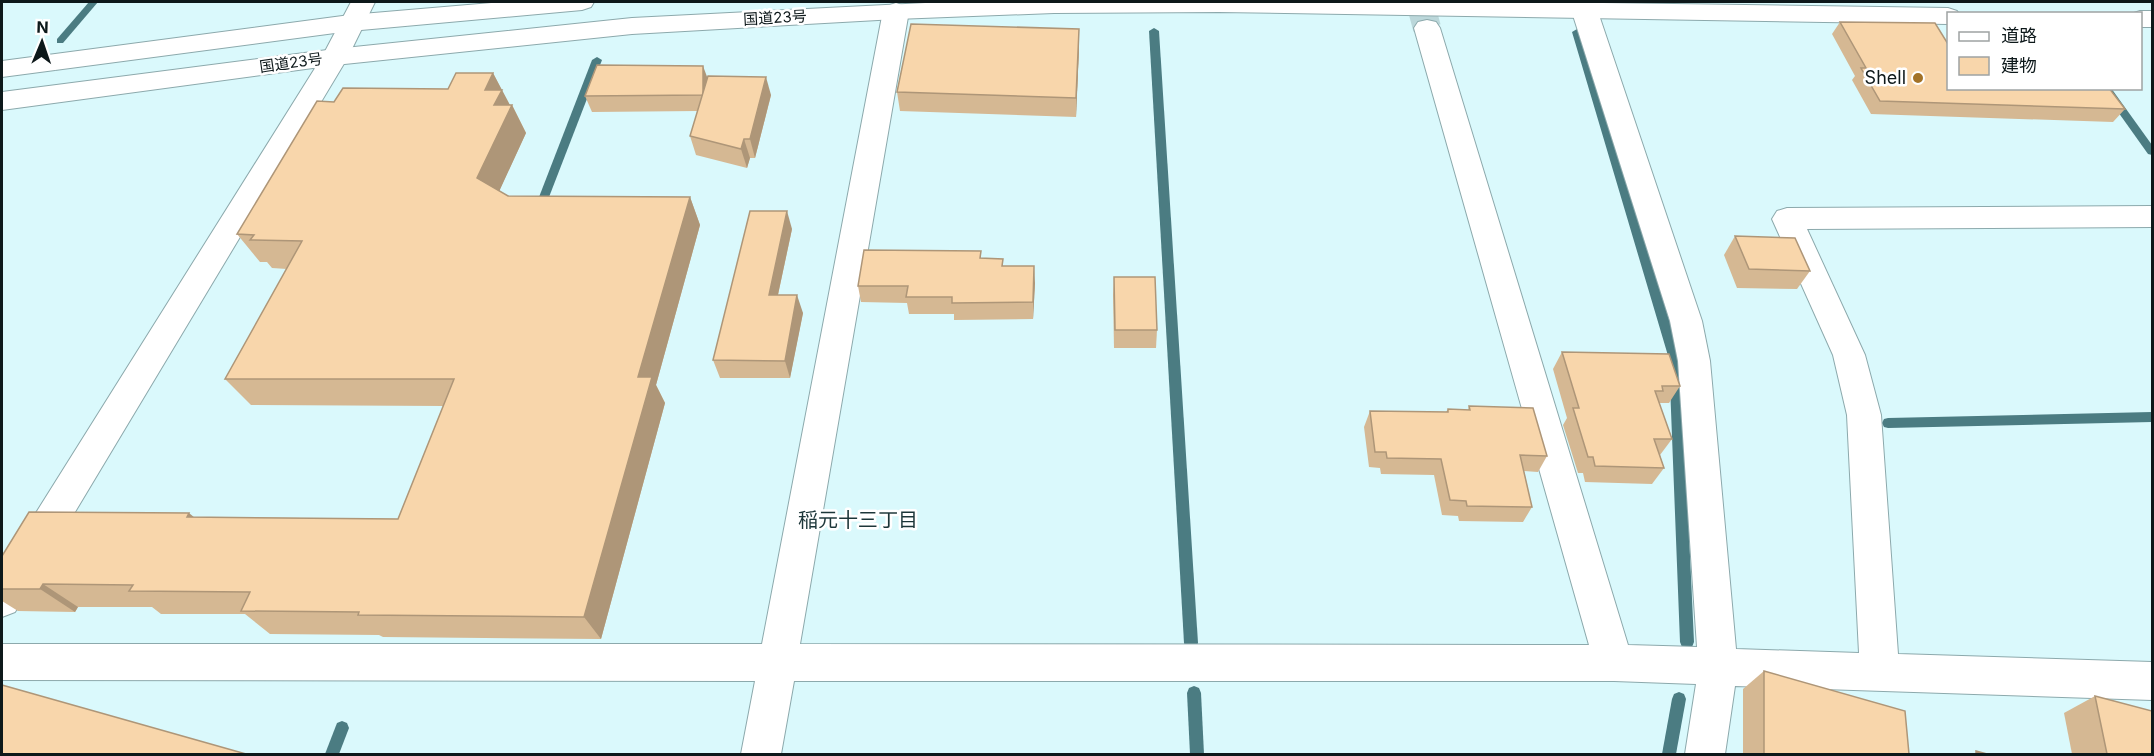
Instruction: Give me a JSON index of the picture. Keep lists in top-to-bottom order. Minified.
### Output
{"streets":{"main road":["国道23号"]},"districts":["稲元十三丁目"],"places":["Shell"],"legend":["道路","建物"],"north":"top"}
